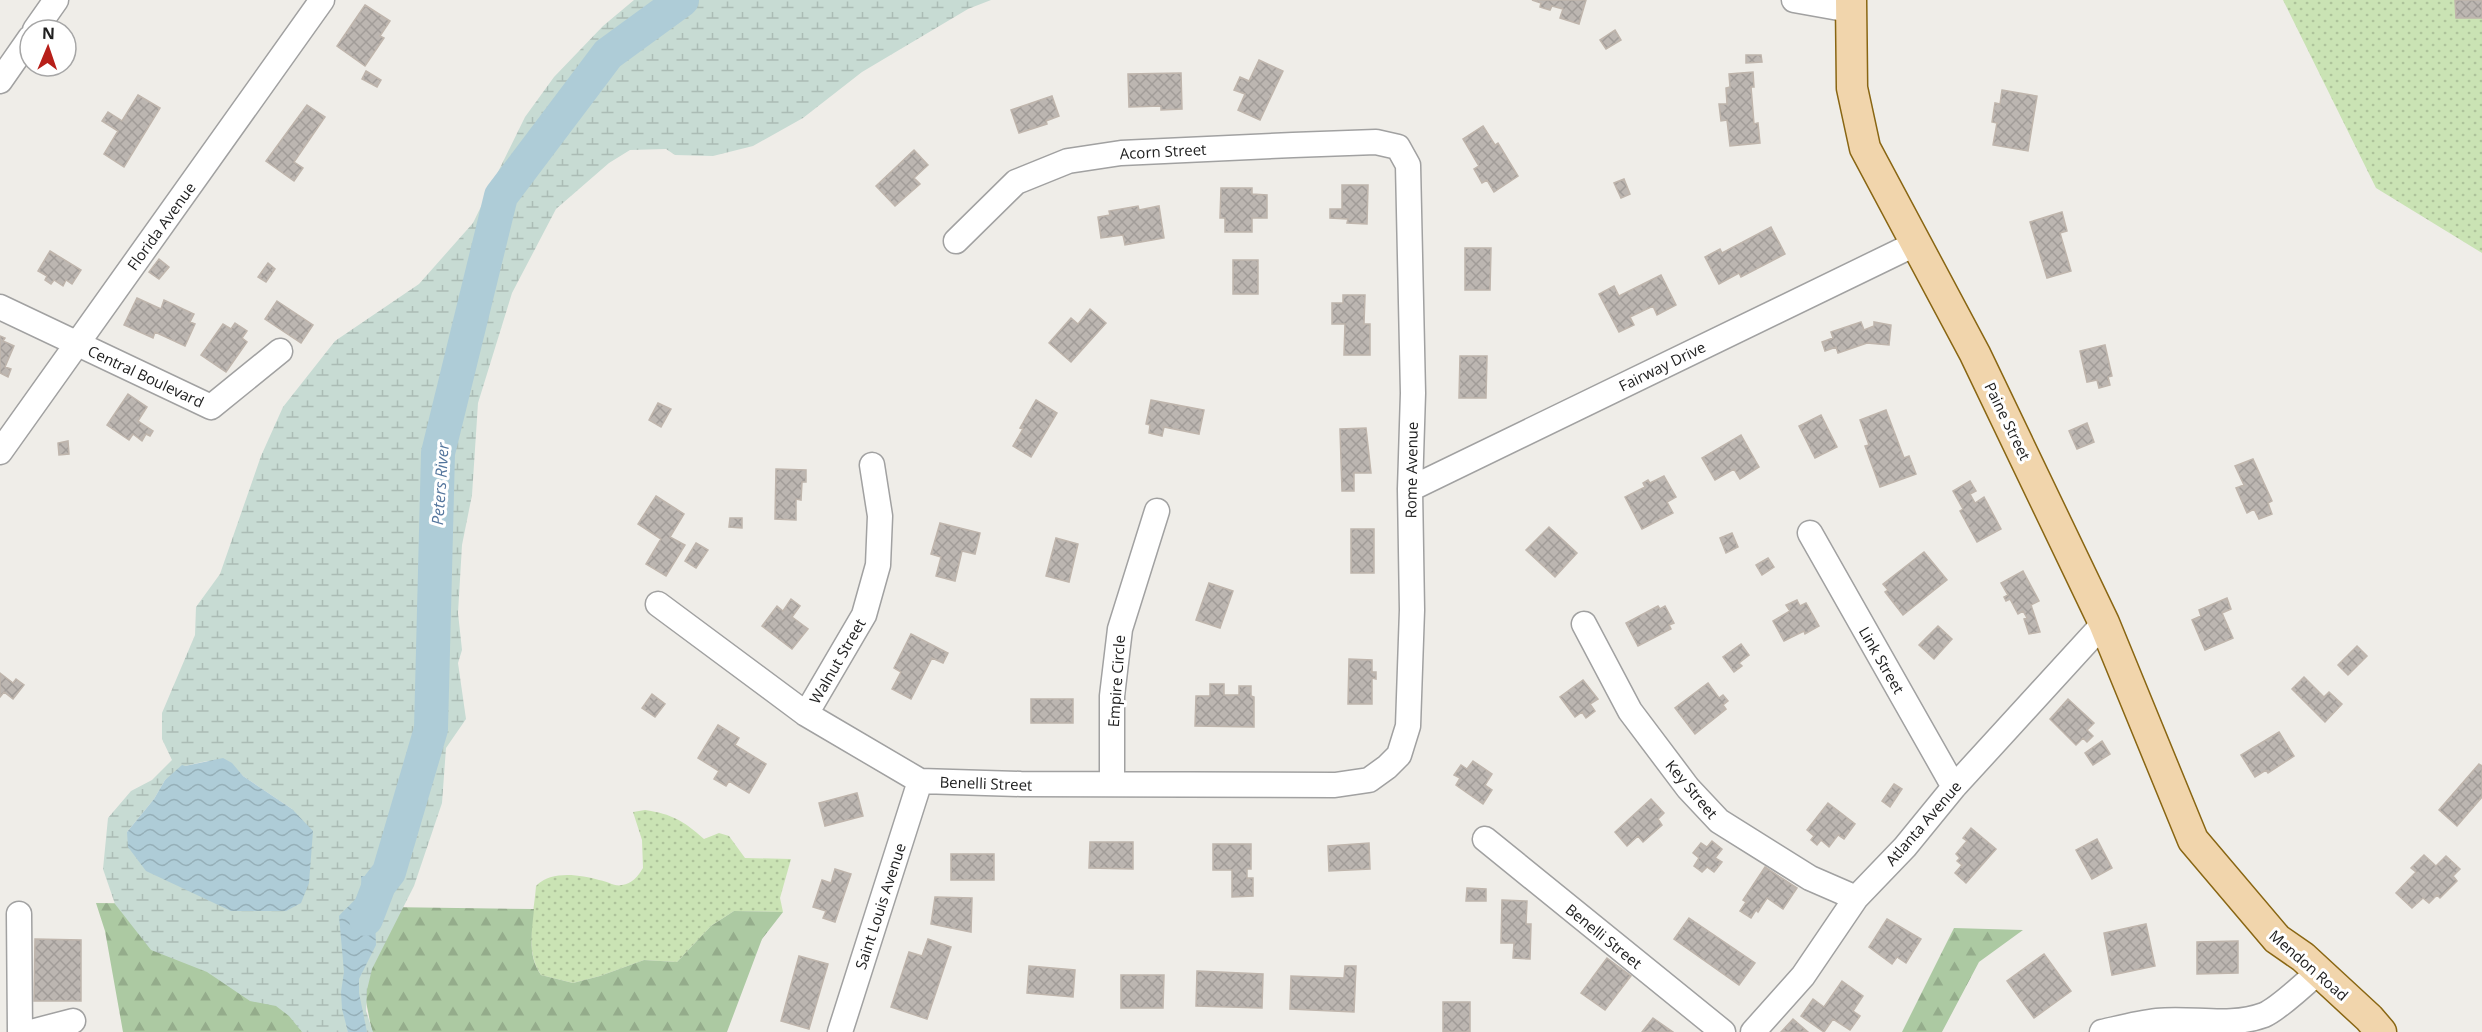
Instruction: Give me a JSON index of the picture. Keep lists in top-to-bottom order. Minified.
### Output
{"streets":{"main road":["Paine Street","Mendon Road"],"street":["Acorn Street","Florida Avenue","Fairway Drive","Central Boulevard","Rome Avenue","Link Street","Walnut Street","Empire Circle","Benelli Street","Key Street","Atlanta Avenue","Saint Louis Avenue"]},"crossings":[["Acorn Street","Rome Avenue"],["Florida Avenue","Central Boulevard"],["Fairway Drive","Paine Street"],["Fairway Drive","Rome Avenue"],["Paine Street","Atlanta Avenue"],["Paine Street","Mendon Road"],["Rome Avenue","Benelli Street"],["Link Street","Atlanta Avenue"],["Walnut Street","Benelli Street"],["Empire Circle","Benelli Street"],["Benelli Street","Saint Louis Avenue"],["Key Street","Atlanta Avenue"]],"water":["Peters River"],"north":"top"}
